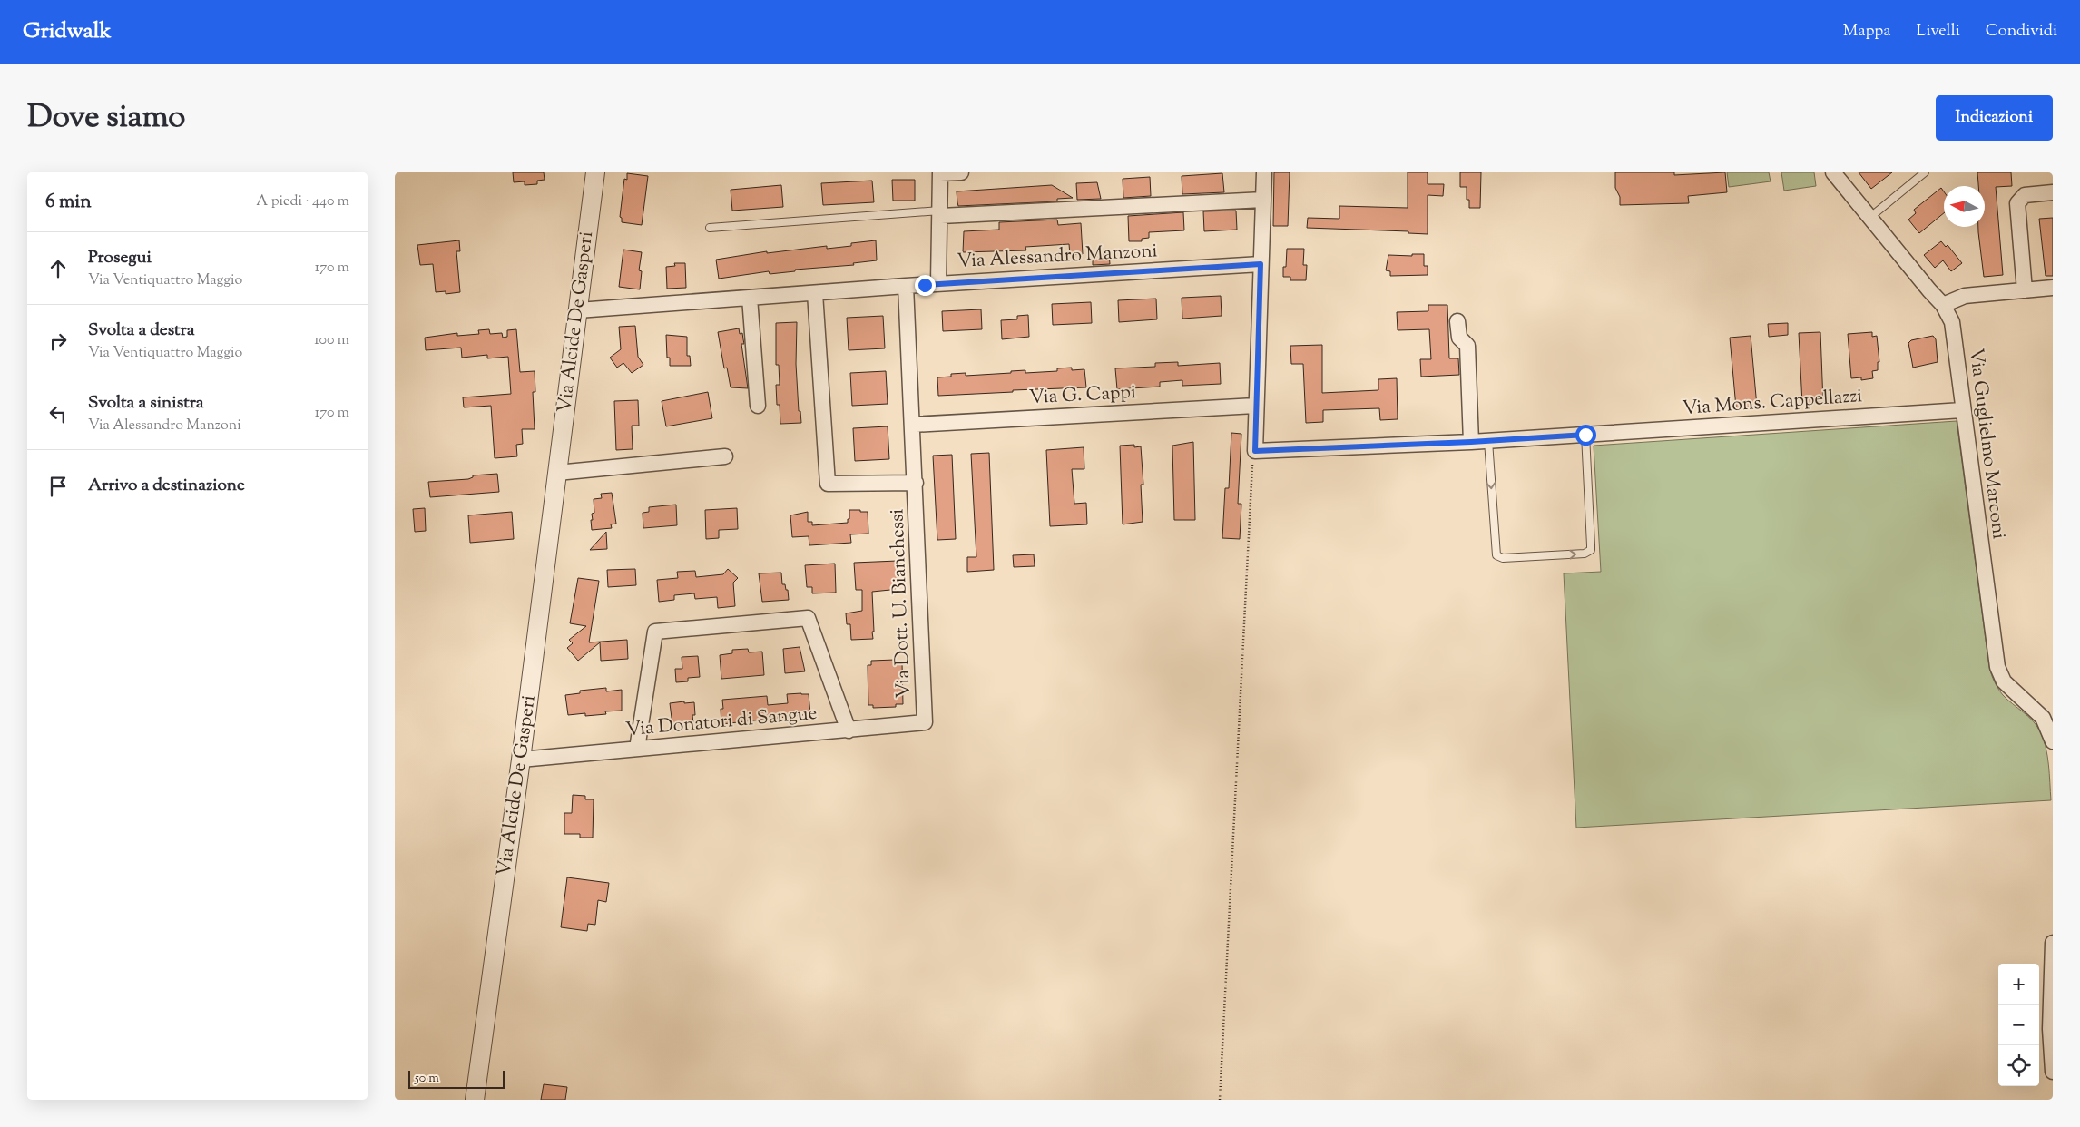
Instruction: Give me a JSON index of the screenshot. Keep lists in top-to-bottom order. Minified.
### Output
{"streets":{"street":["Via Alessandro Manzoni","Via Alcide De Gasperi","Via G. Cappi","Via Mons. Cappellazzi","Via Guglielmo Marconi","Via Dott. U. Bianchessi","Via Donatori di Sangue"]},"crossings":[["Via Alessandro Manzoni","Via Alcide De Gasperi"],["Via Alcide De Gasperi","Via Donatori di Sangue"],["Via Mons. Cappellazzi","Via Guglielmo Marconi"],["Via Dott. U. Bianchessi","Via Donatori di Sangue"]],"scale_bar":"50 m","north":"left","page":{"header":"Gridwalk","nav":["Mappa","Livelli","Condividi"],"title":"Dove siamo","buttons":"Indicazioni","heading":["6 min","A piedi · 440 m"],"list":[["Prosegui","Via Ventiquattro Maggio","170 m"],["Svolta a destra","Via Ventiquattro Maggio","100 m"],["Svolta a sinistra","Via Alessandro Manzoni","170 m"],"Arrivo a destinazione"],"map_buttons":["+","−"],"scale":"50 m"}}
